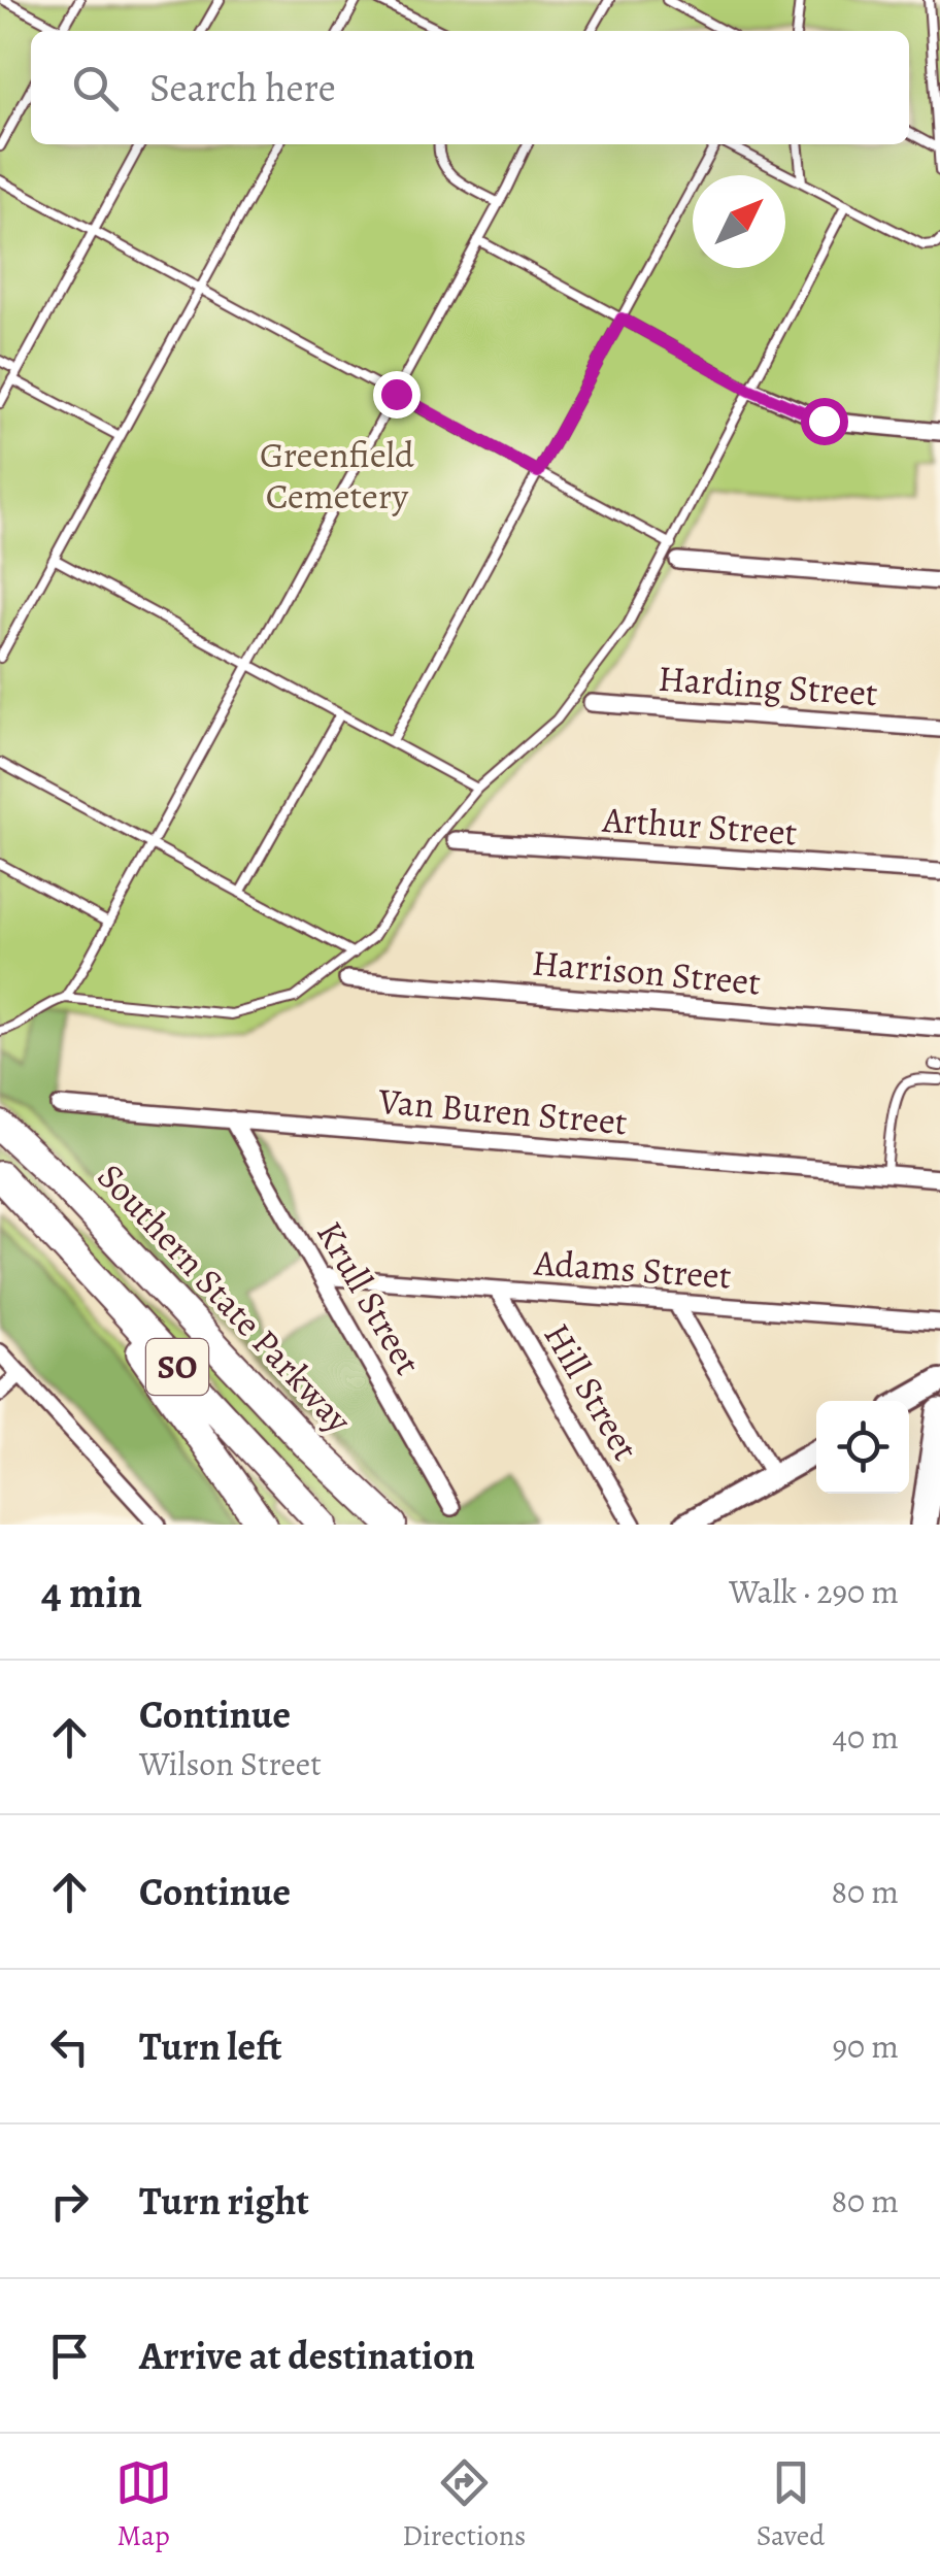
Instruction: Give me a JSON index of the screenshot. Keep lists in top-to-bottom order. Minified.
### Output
{"streets":{"highway":["Southern State Parkway","SO"],"street":["Harding Street","Arthur Street","Harrison Street","Van Buren Street","Adams Street","Krull Street","Hill Street"]},"crossings":[["Van Buren Street","Krull Street"],["Adams Street","Krull Street"],["Adams Street","Hill Street"]],"parks":["Greenfield Cemetery"],"north":"top right","page":{"search":"Search here","heading":["4 min","Walk · 290 m"],"list":[["Continue","Wilson Street","40 m"],["Continue","80 m"],["Turn left","90 m"],["Turn right","80 m"],"Arrive at destination"],"nav":["Map","Directions","Saved"]}}
